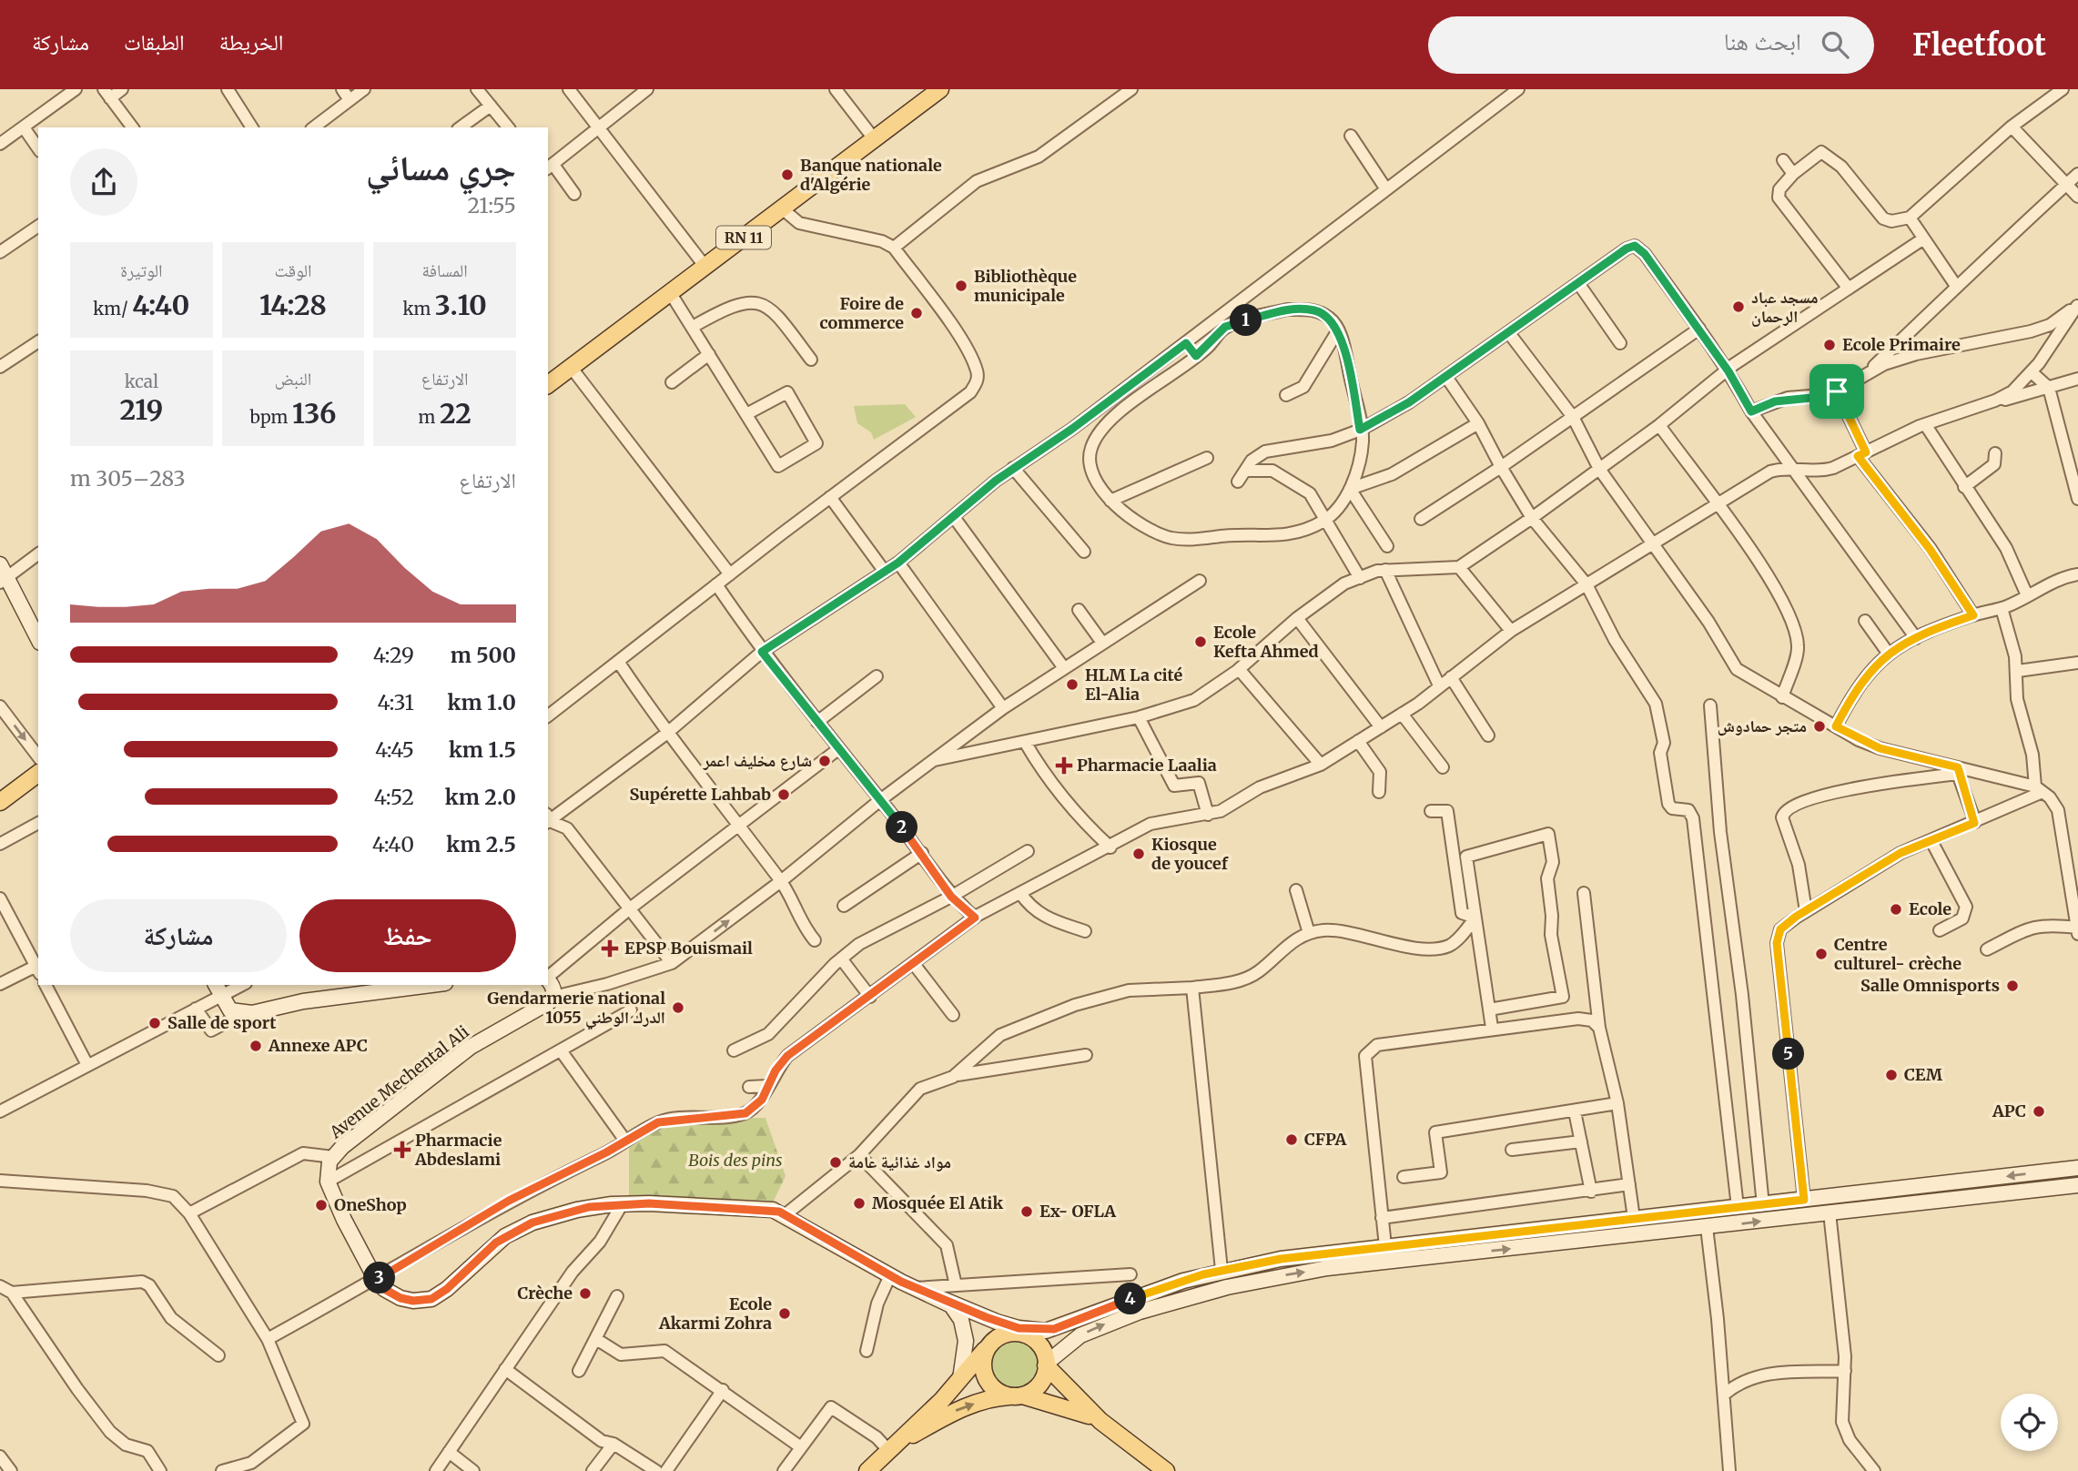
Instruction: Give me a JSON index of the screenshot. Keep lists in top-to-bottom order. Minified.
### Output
{"streets":{"main road":["RN 11","Avenue Mechental Ali"]},"parks":["Bois des pins"],"places":{"other":["Banque nationale d'Algérie","Bibliothèque municipale","مسجد عباد الرحمان","Foire de commerce","Ecole Primaire","Ecole Kefta Ahmed","HLM La cité El-Alia","متجر حمادوش","شارع مخليف اعمر","Supérette Lahbab","Kiosque de youcef","Ecole","Centre culturel- crèche","Salle Omnisports","Gendarmerie national 1055 الدرك الوطني","Salle de sport","Annexe APC","CEM","APC","CFPA","مواد غذائية عامة","Mosquée El Atik","OneShop","Ex- OFLA","Crèche","Ecole Akarmi Zohra"],"health":["Pharmacie Laalia","EPSP Bouismail","Pharmacie Abdeslami"]},"page":{"header":"Fleetfoot","search":"ابحث هنا","nav":["الخريطة","الطبقات","مشاركة"],"heading":["جري مسائي","21:55"],"stats":[["المسافة","3.10 km"],["الوقت","14:28"],["الوتيرة","4:40 /km"],["الارتفاع","22 m"],["النبض","136 bpm"],["kcal","219"]],"pins":["1","2","5","3","4"],"chart":["الارتفاع","283–305 m"],"list":[{"name":"500 m","note":"4:29"},{"name":"1.0 km","note":"4:31"},{"name":"1.5 km","note":"4:45"},{"name":"2.0 km","note":"4:52"},{"name":"2.5 km","note":"4:40"}],"buttons":["حفظ","مشاركة"]}}
